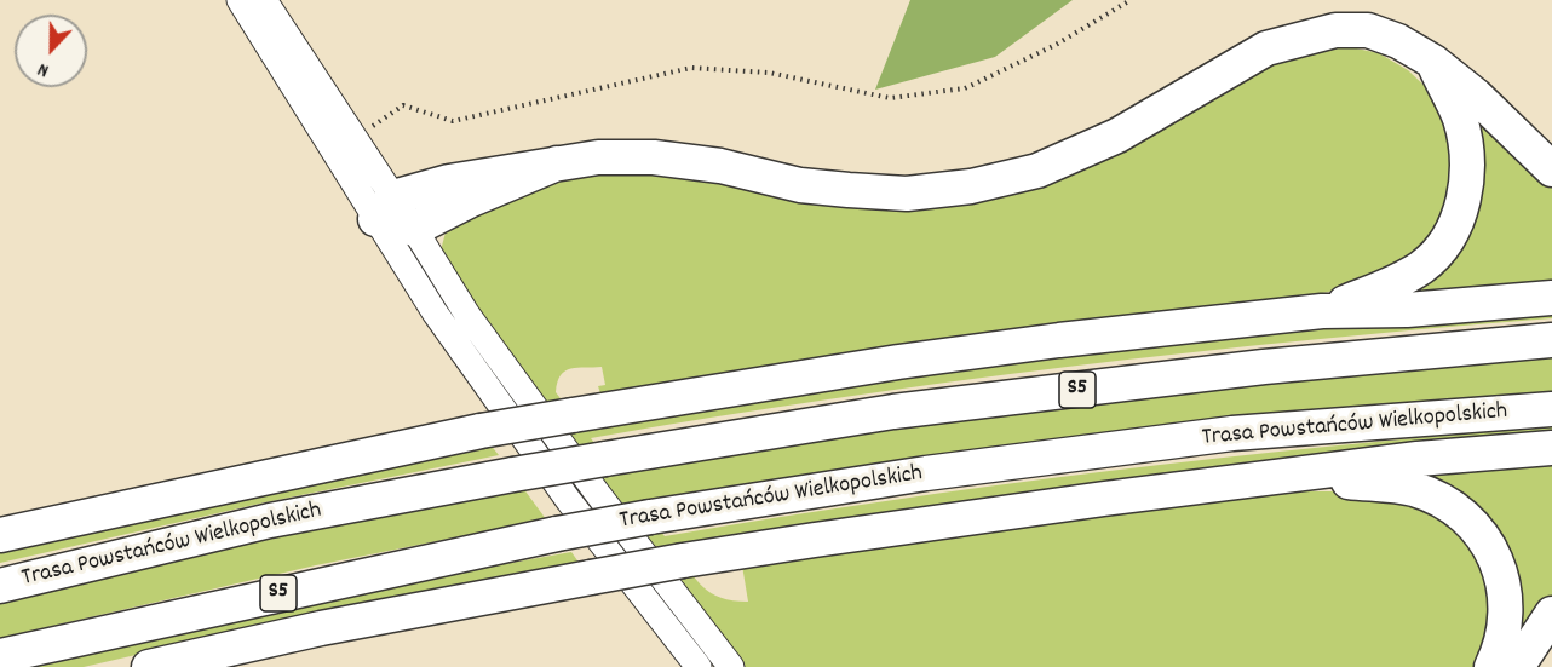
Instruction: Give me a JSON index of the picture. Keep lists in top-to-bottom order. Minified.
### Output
{"streets":{"highway":["S5","Trasa Powstańców Wielkopolskich"]},"north":"bottom"}
